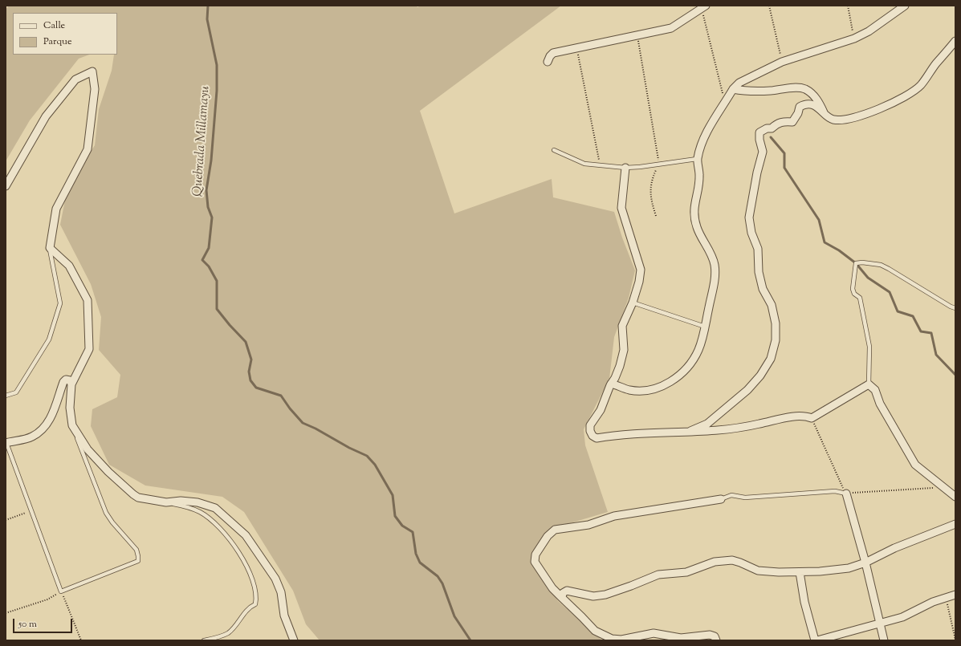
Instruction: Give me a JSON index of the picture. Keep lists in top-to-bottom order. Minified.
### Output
{"water":["Quebrada Millamayu"],"legend":["Calle","Parque"],"scale_bar":"50 m"}
